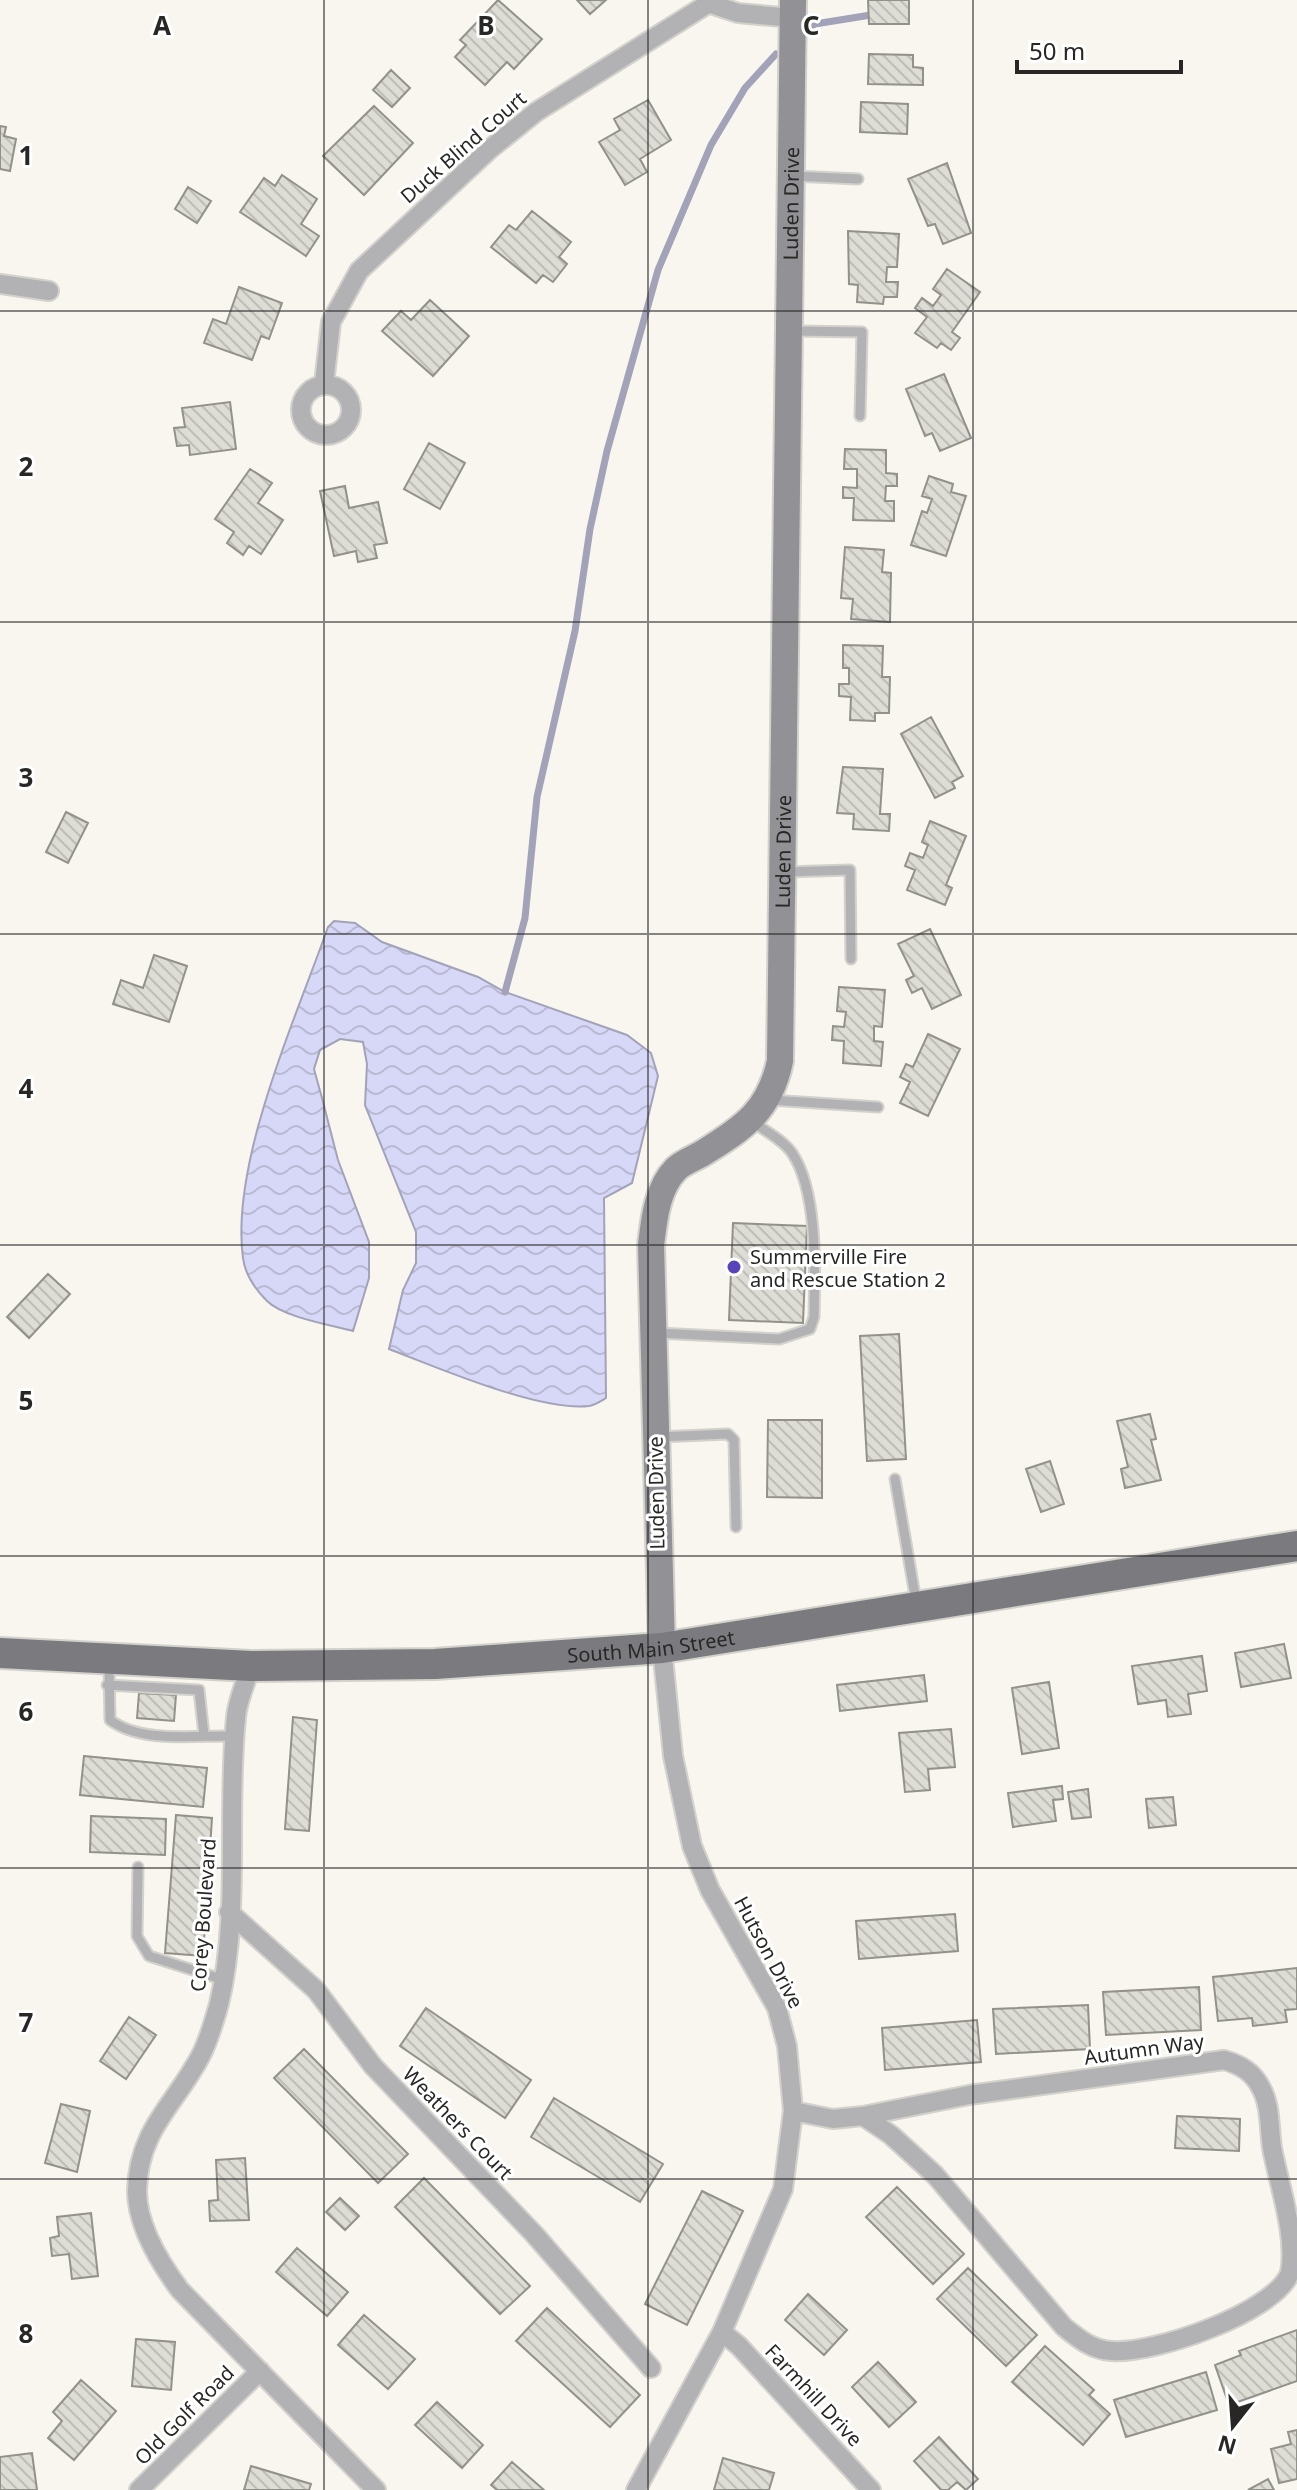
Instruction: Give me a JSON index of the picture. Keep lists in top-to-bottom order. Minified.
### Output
{"streets":{"main road":["South Main Street"],"street":["Duck Blind Court","Luden Drive","Corey Boulevard","Hutson Drive","Autumn Way","Weathers Court","Farmhill Drive","Old Golf Road"]},"crossings":[["Luden Drive","South Main Street"],["Luden Drive","Hutson Drive"],["South Main Street","Corey Boulevard"],["South Main Street","Hutson Drive"],["Corey Boulevard","Weathers Court"],["Corey Boulevard","Old Golf Road"],["Hutson Drive","Autumn Way"],["Hutson Drive","Farmhill Drive"]],"places":["Summerville Fire and Rescue Station 2"],"scale_bar":"50 m","north":"bottom","grid":{"columns":["A","B","C"],"rows":["1","2","3","4","5","6","7","8"]}}
